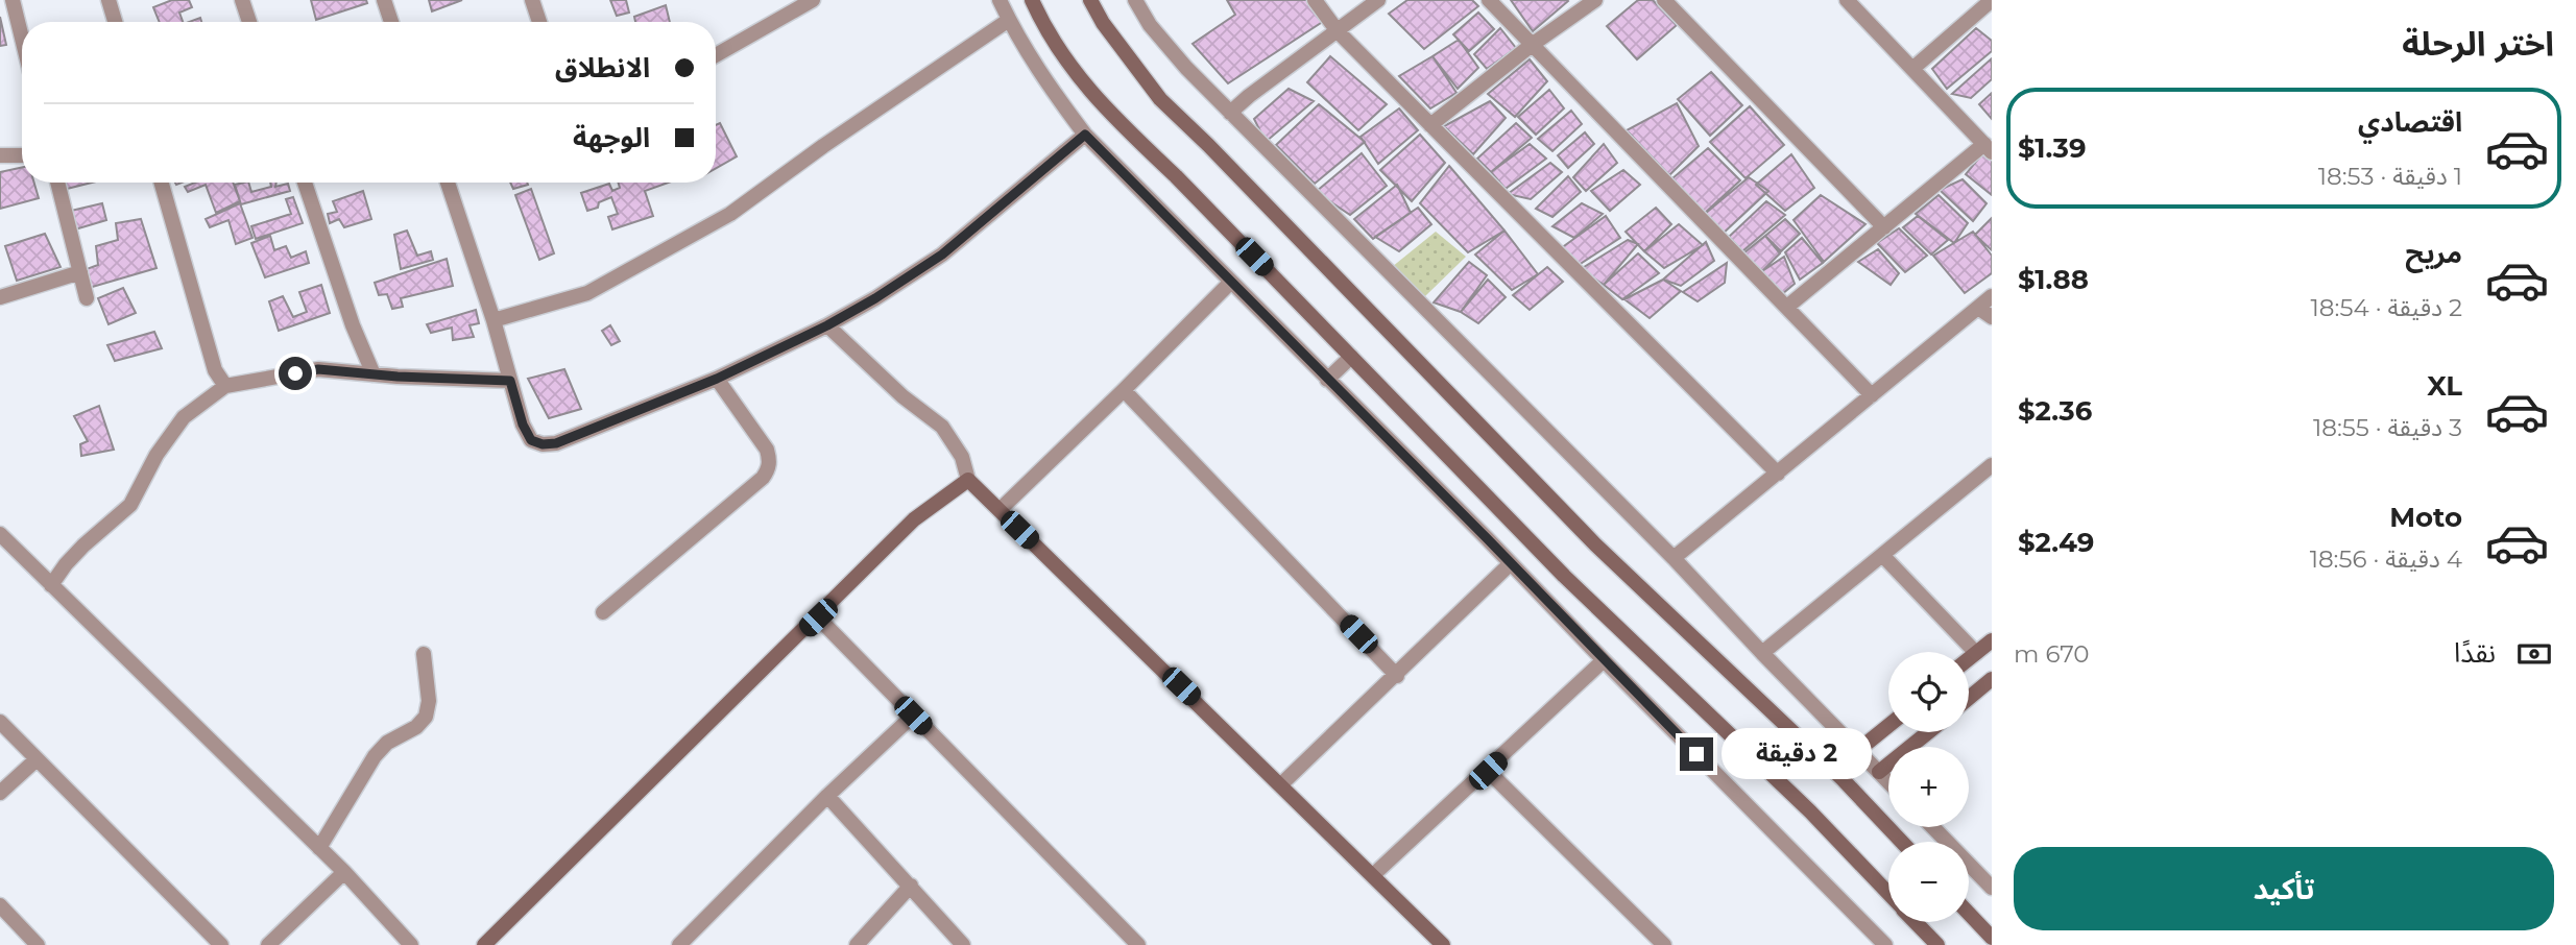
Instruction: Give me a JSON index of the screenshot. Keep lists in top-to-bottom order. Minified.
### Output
{"page":{"heading":"اختر الرحلة","banner":["الانطلاق","الوجهة"],"list":[{"name":"اقتصادي","note":"1 دقيقة · 18:53","value":"$1.39"},{"name":"مريح","note":"2 دقيقة · 18:54","value":"$1.88"},{"name":"XL","note":"3 دقيقة · 18:55","value":"$2.36"},{"name":"Moto","note":"4 دقيقة · 18:56","value":"$2.49"}],"pay":["نقدًا","670 m"],"map_buttons":["+","−"],"bubble":"2 دقيقة","buttons":"تأكيد"}}
